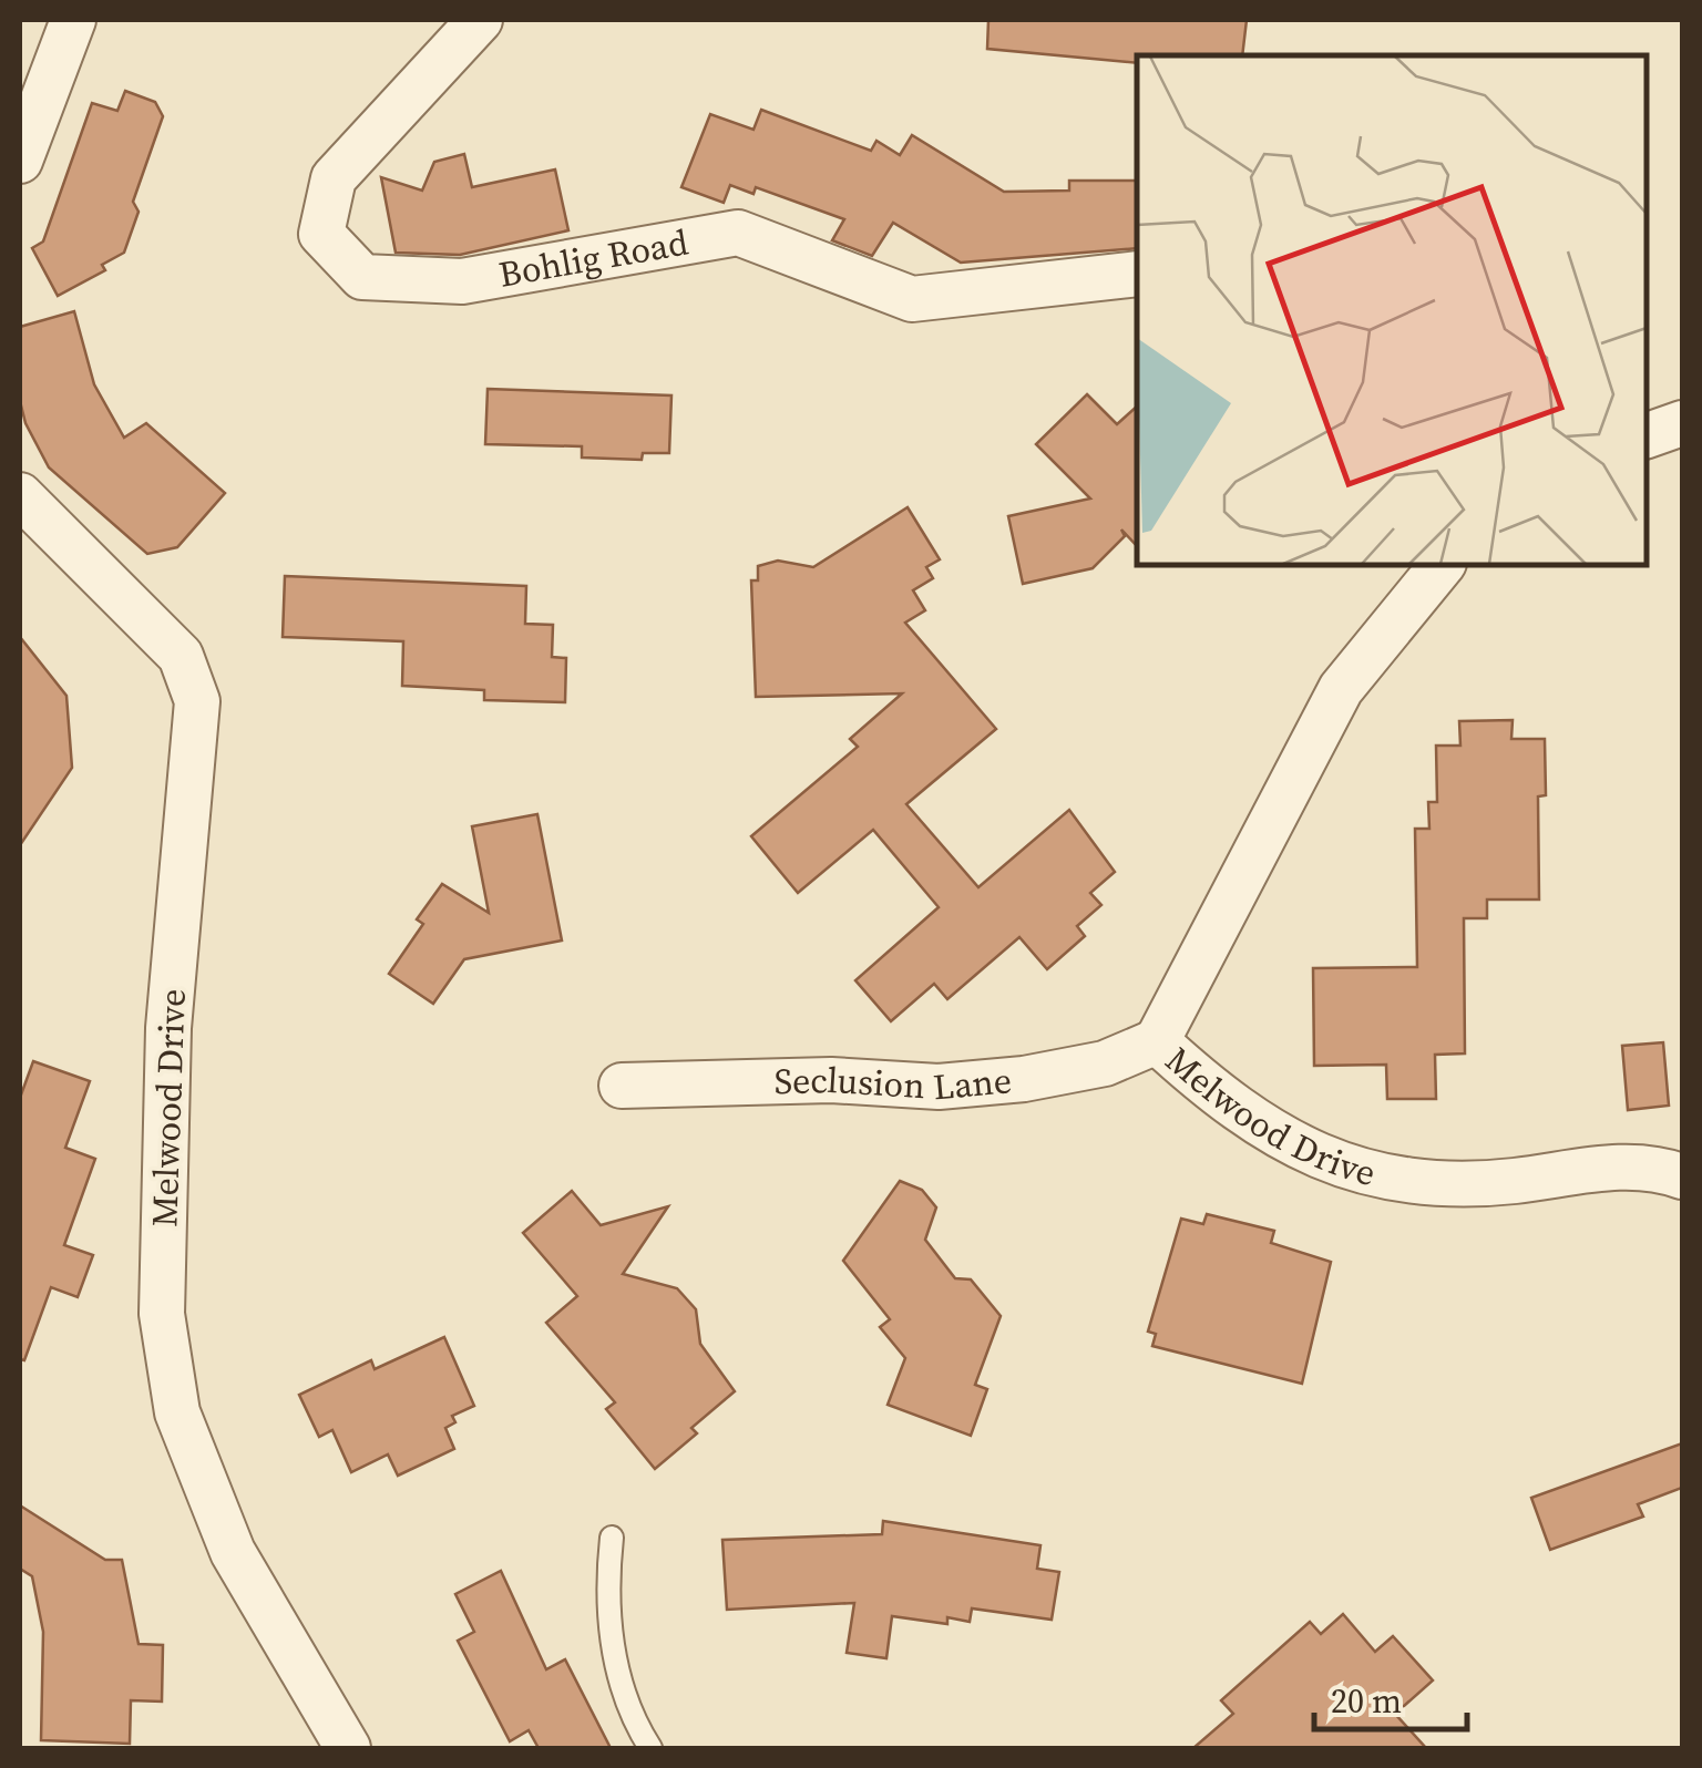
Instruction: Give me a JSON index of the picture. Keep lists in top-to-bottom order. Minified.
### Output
{"streets":{"street":["Bohlig Road","Seclusion Lane","Melwood Drive"]},"crossings":[["Seclusion Lane","Melwood Drive"]],"scale_bar":"20 m"}
